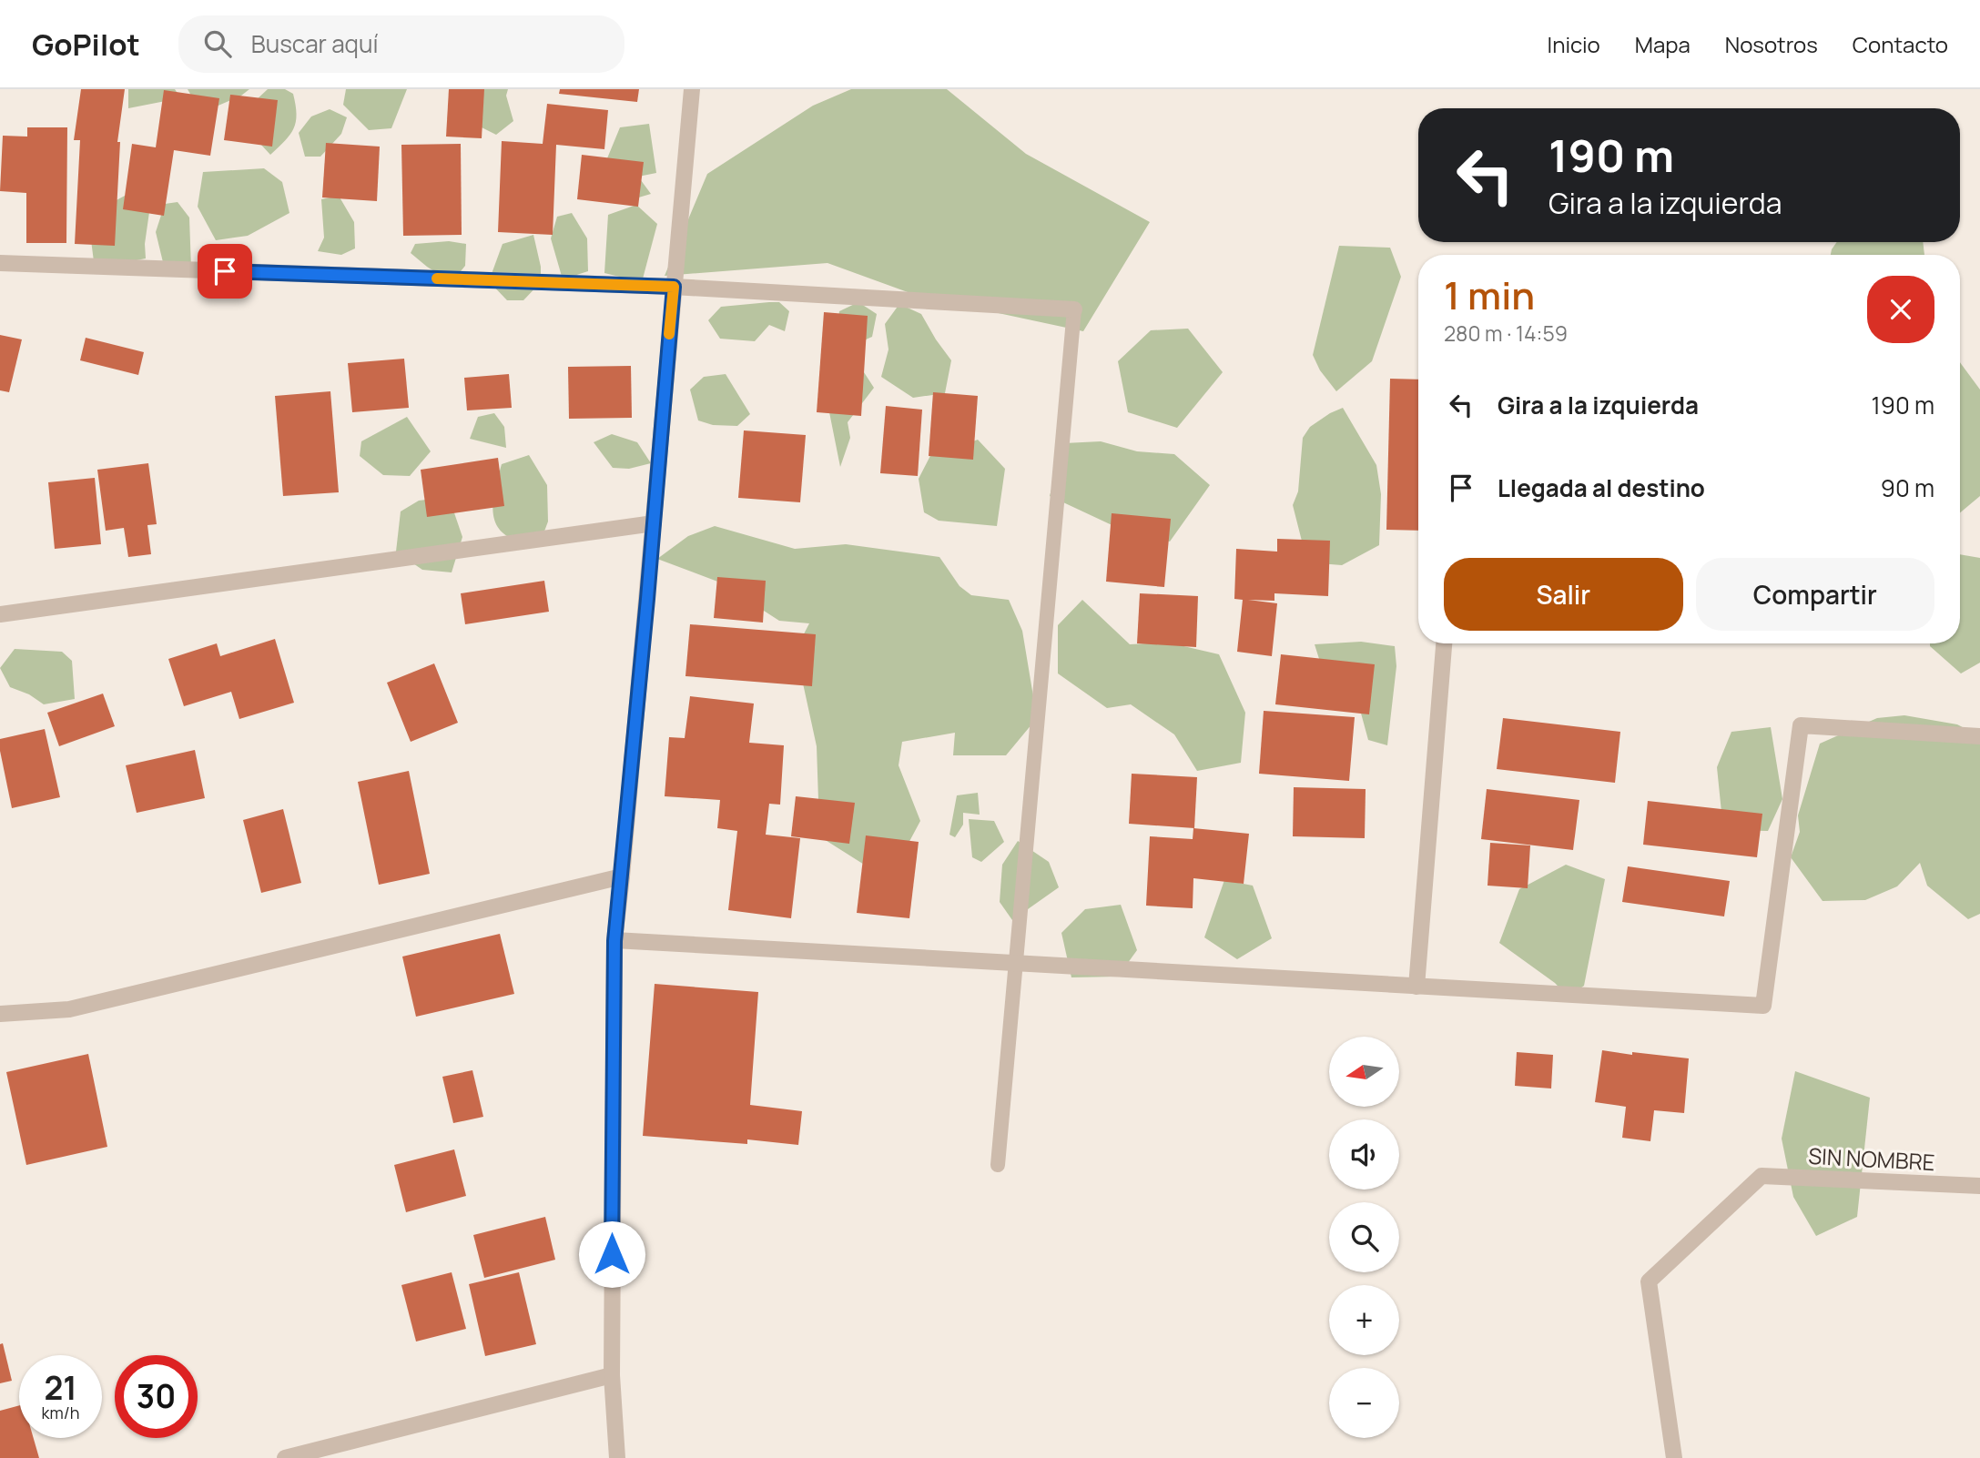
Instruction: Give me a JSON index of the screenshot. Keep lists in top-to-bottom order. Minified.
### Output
{"streets":{"street":["SIN NOMBRE"]},"north":"left","page":{"header":"GoPilot","search":"Buscar aquí","nav":["Inicio","Mapa","Nosotros","Contacto"],"turn":["190 m","Gira a la izquierda"],"heading":["1 min","280 m · 14:59"],"list":[{"name":"Gira a la izquierda","value":"190 m"},{"name":"Llegada al destino","value":"90 m"}],"buttons":["Salir","Compartir"],"map_buttons":["+","−"],"speed":"21 km/h","limit":"30"}}
